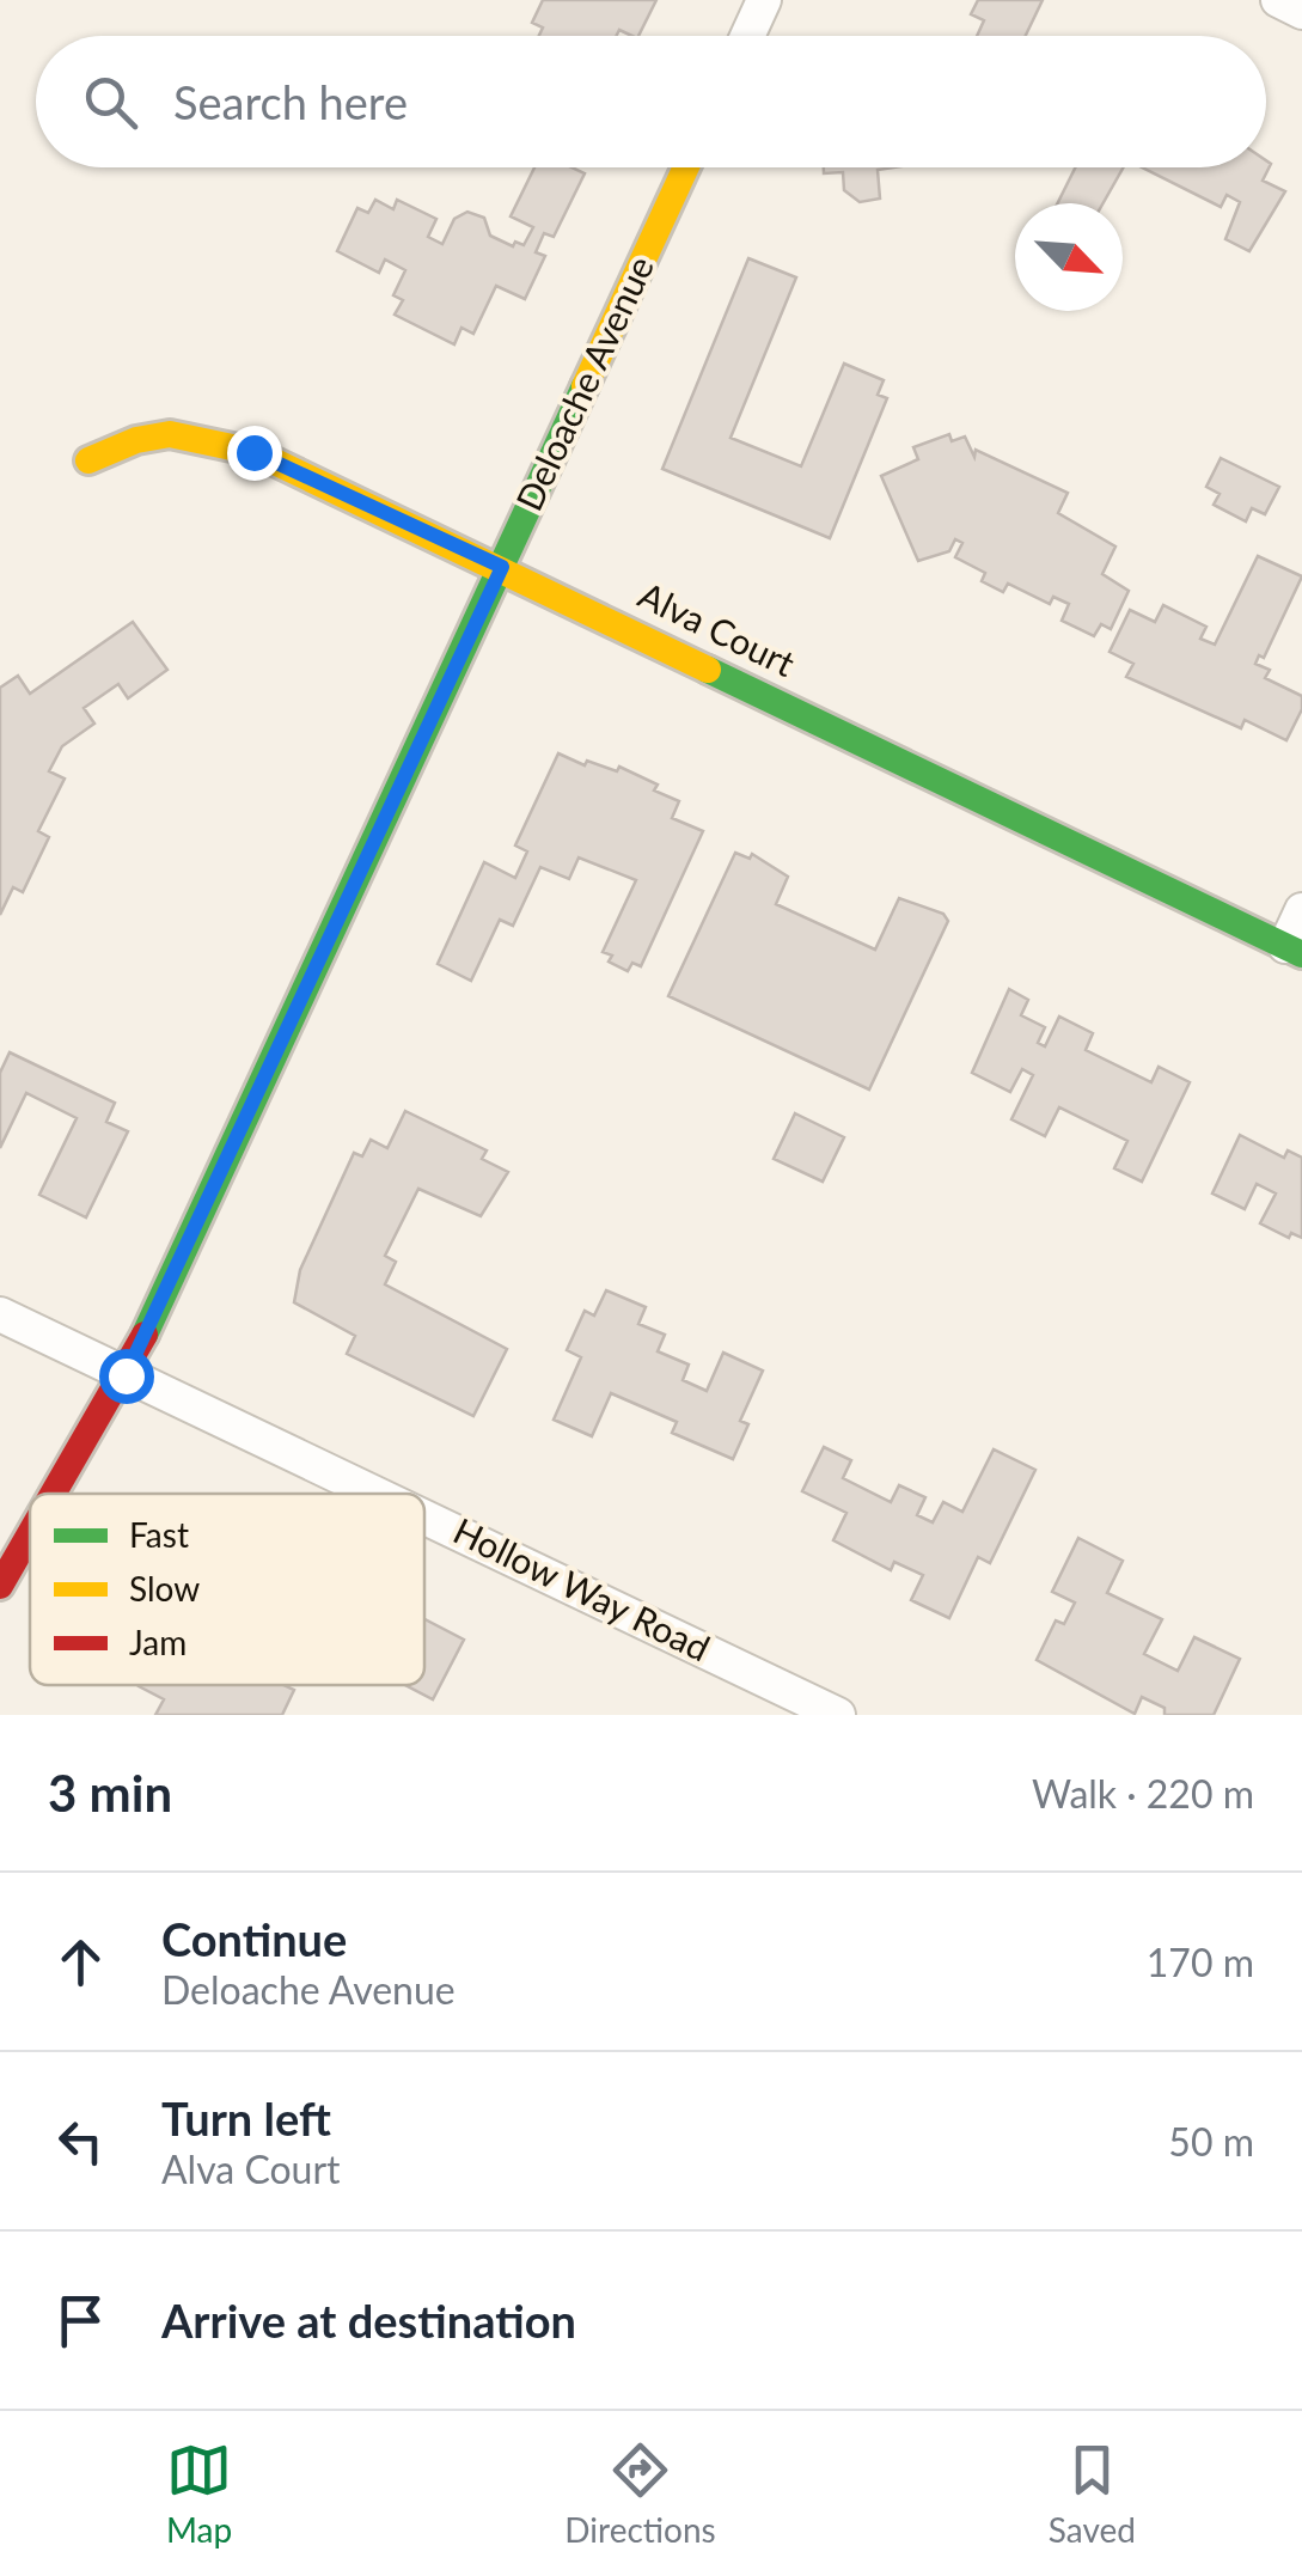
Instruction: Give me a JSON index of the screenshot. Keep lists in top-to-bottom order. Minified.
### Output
{"streets":{"street":["Deloache Avenue","Alva Court","Hollow Way Road"]},"crossings":[["Deloache Avenue","Alva Court"],["Deloache Avenue","Hollow Way Road"]],"legend":["Fast","Slow","Jam"],"north":"bottom right","page":{"search":"Search here","heading":["3 min","Walk · 220 m"],"list":[["Continue","Deloache Avenue","170 m"],["Turn left","Alva Court","50 m"],"Arrive at destination"],"nav":["Map","Directions","Saved"]}}
